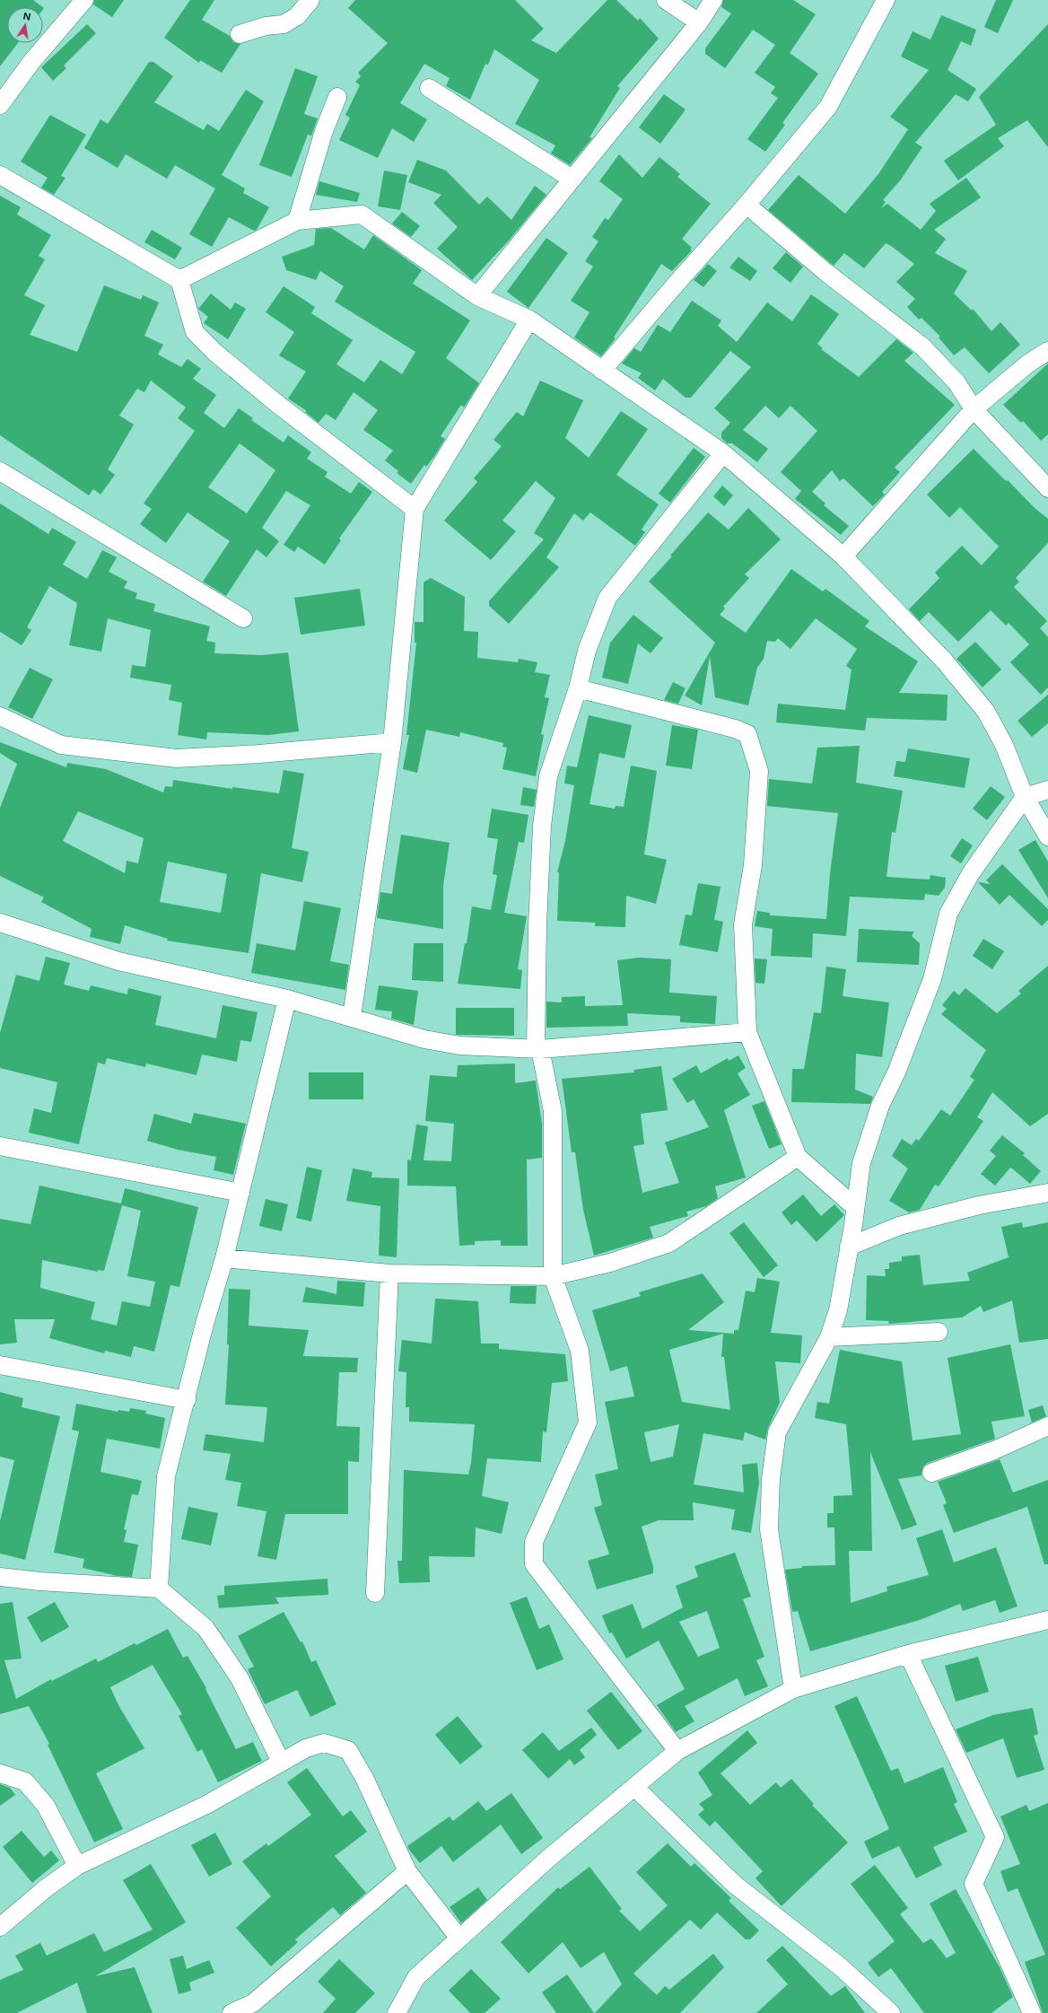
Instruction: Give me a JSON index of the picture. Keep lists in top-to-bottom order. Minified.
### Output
{"north":"top"}
